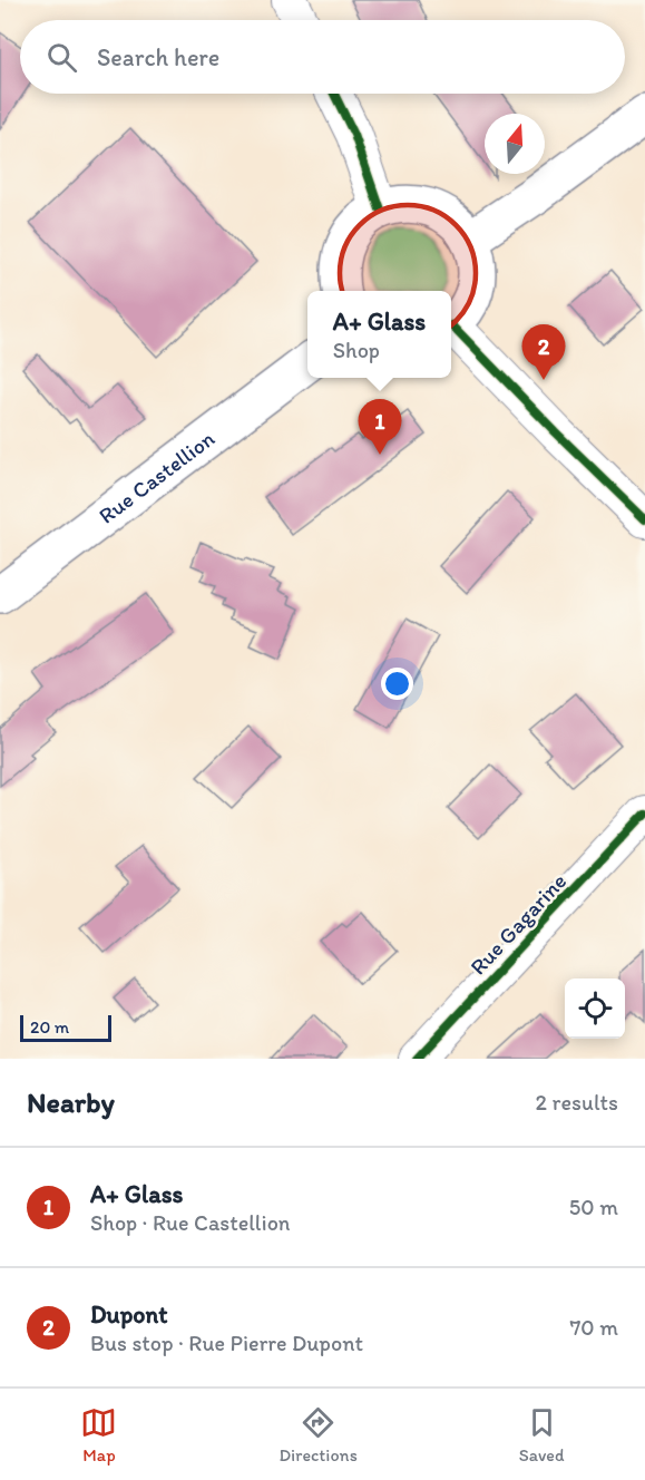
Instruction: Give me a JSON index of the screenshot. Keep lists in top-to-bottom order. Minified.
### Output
{"streets":{"main road":["Rue Castellion"],"street":["Rue Gagarine"]},"scale_bar":"20 m","north":"top","page":{"search":"Search here","popup":["A+ Glass","Shop"],"pins":["2","1"],"scale":"20 m","heading":["Nearby","2 results"],"list":[{"mark":"1","name":"A+ Glass","note":"Shop · Rue Castellion","value":"50 m"},{"mark":"2","name":"Dupont","note":"Bus stop · Rue Pierre Dupont","value":"70 m"}],"nav":["Map","Directions","Saved"]}}
